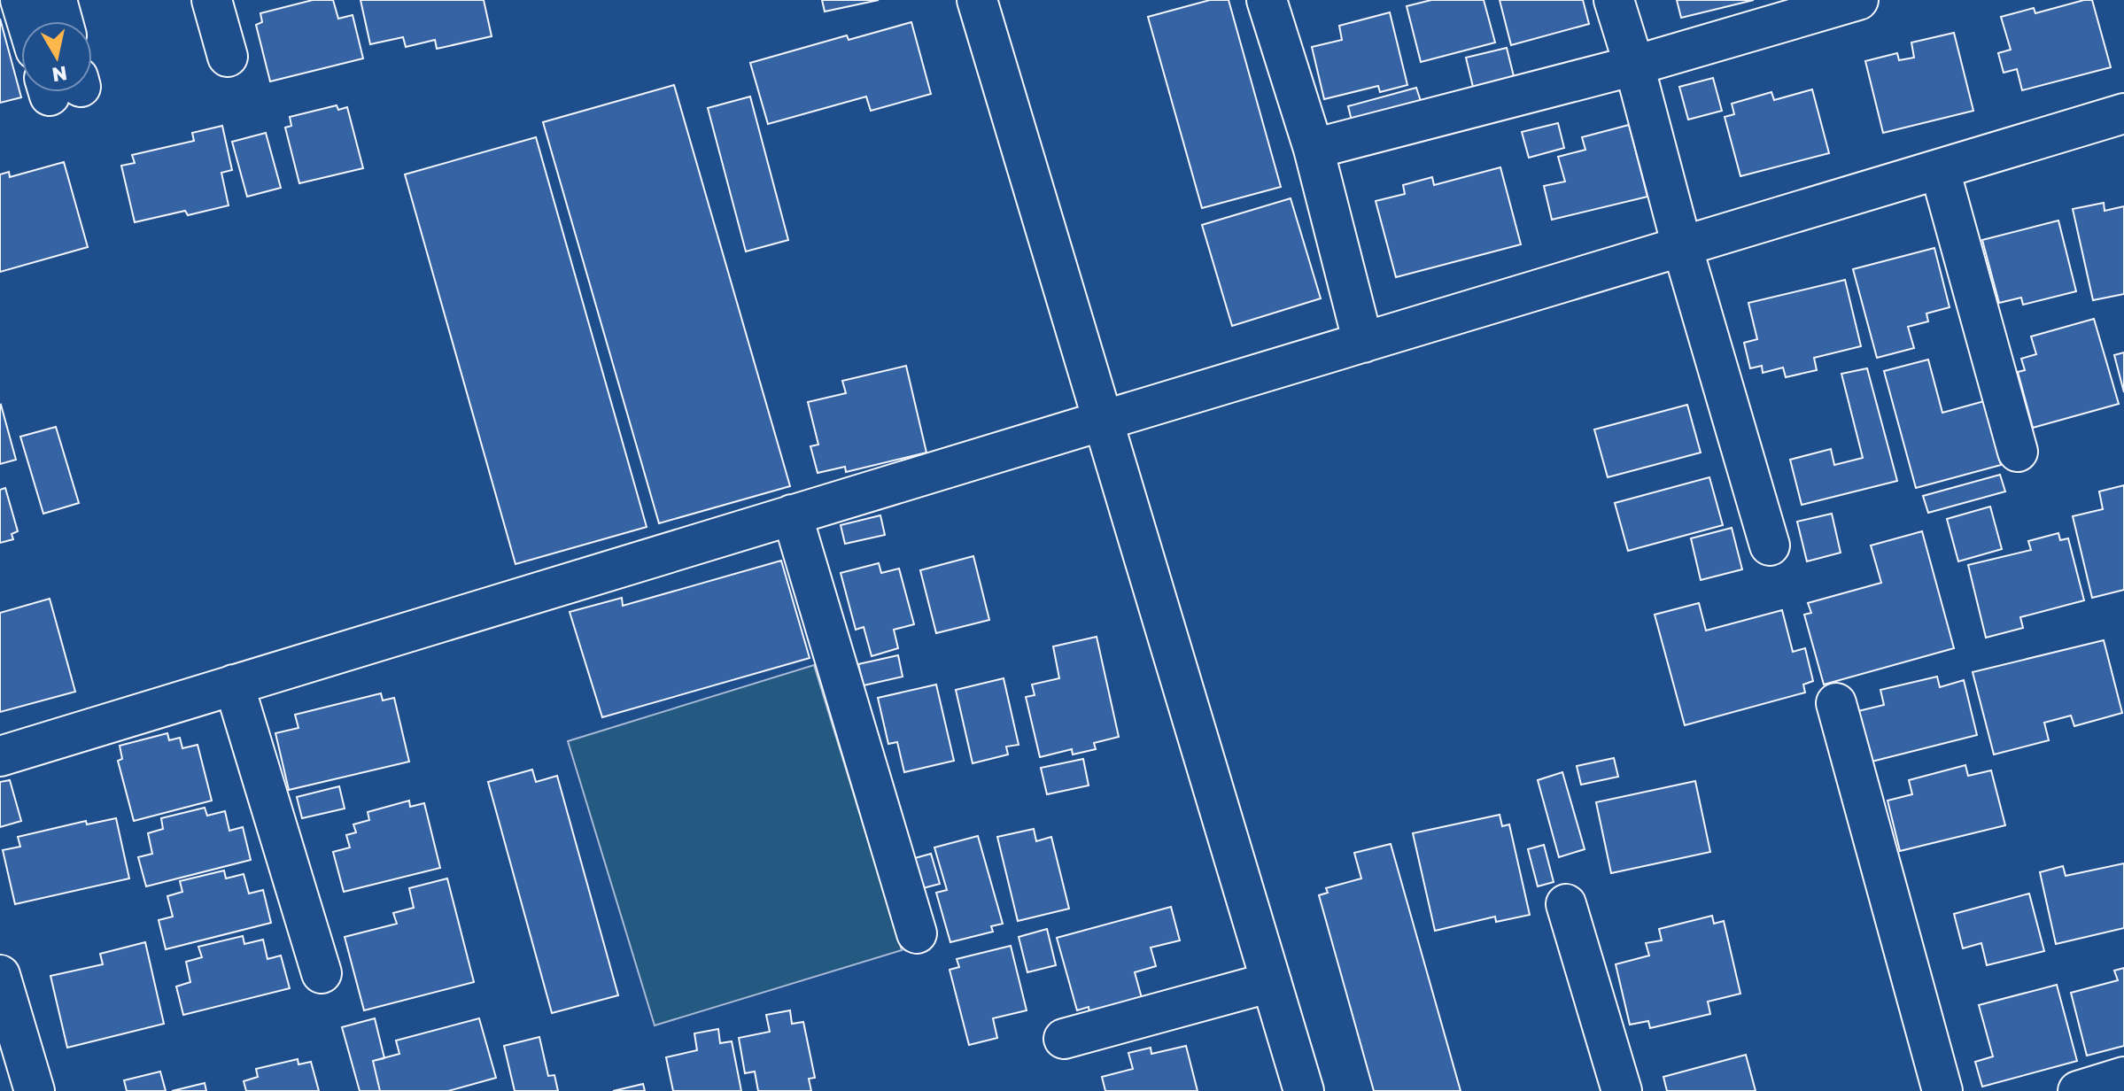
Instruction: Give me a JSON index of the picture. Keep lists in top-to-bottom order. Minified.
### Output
{"north":"bottom"}
